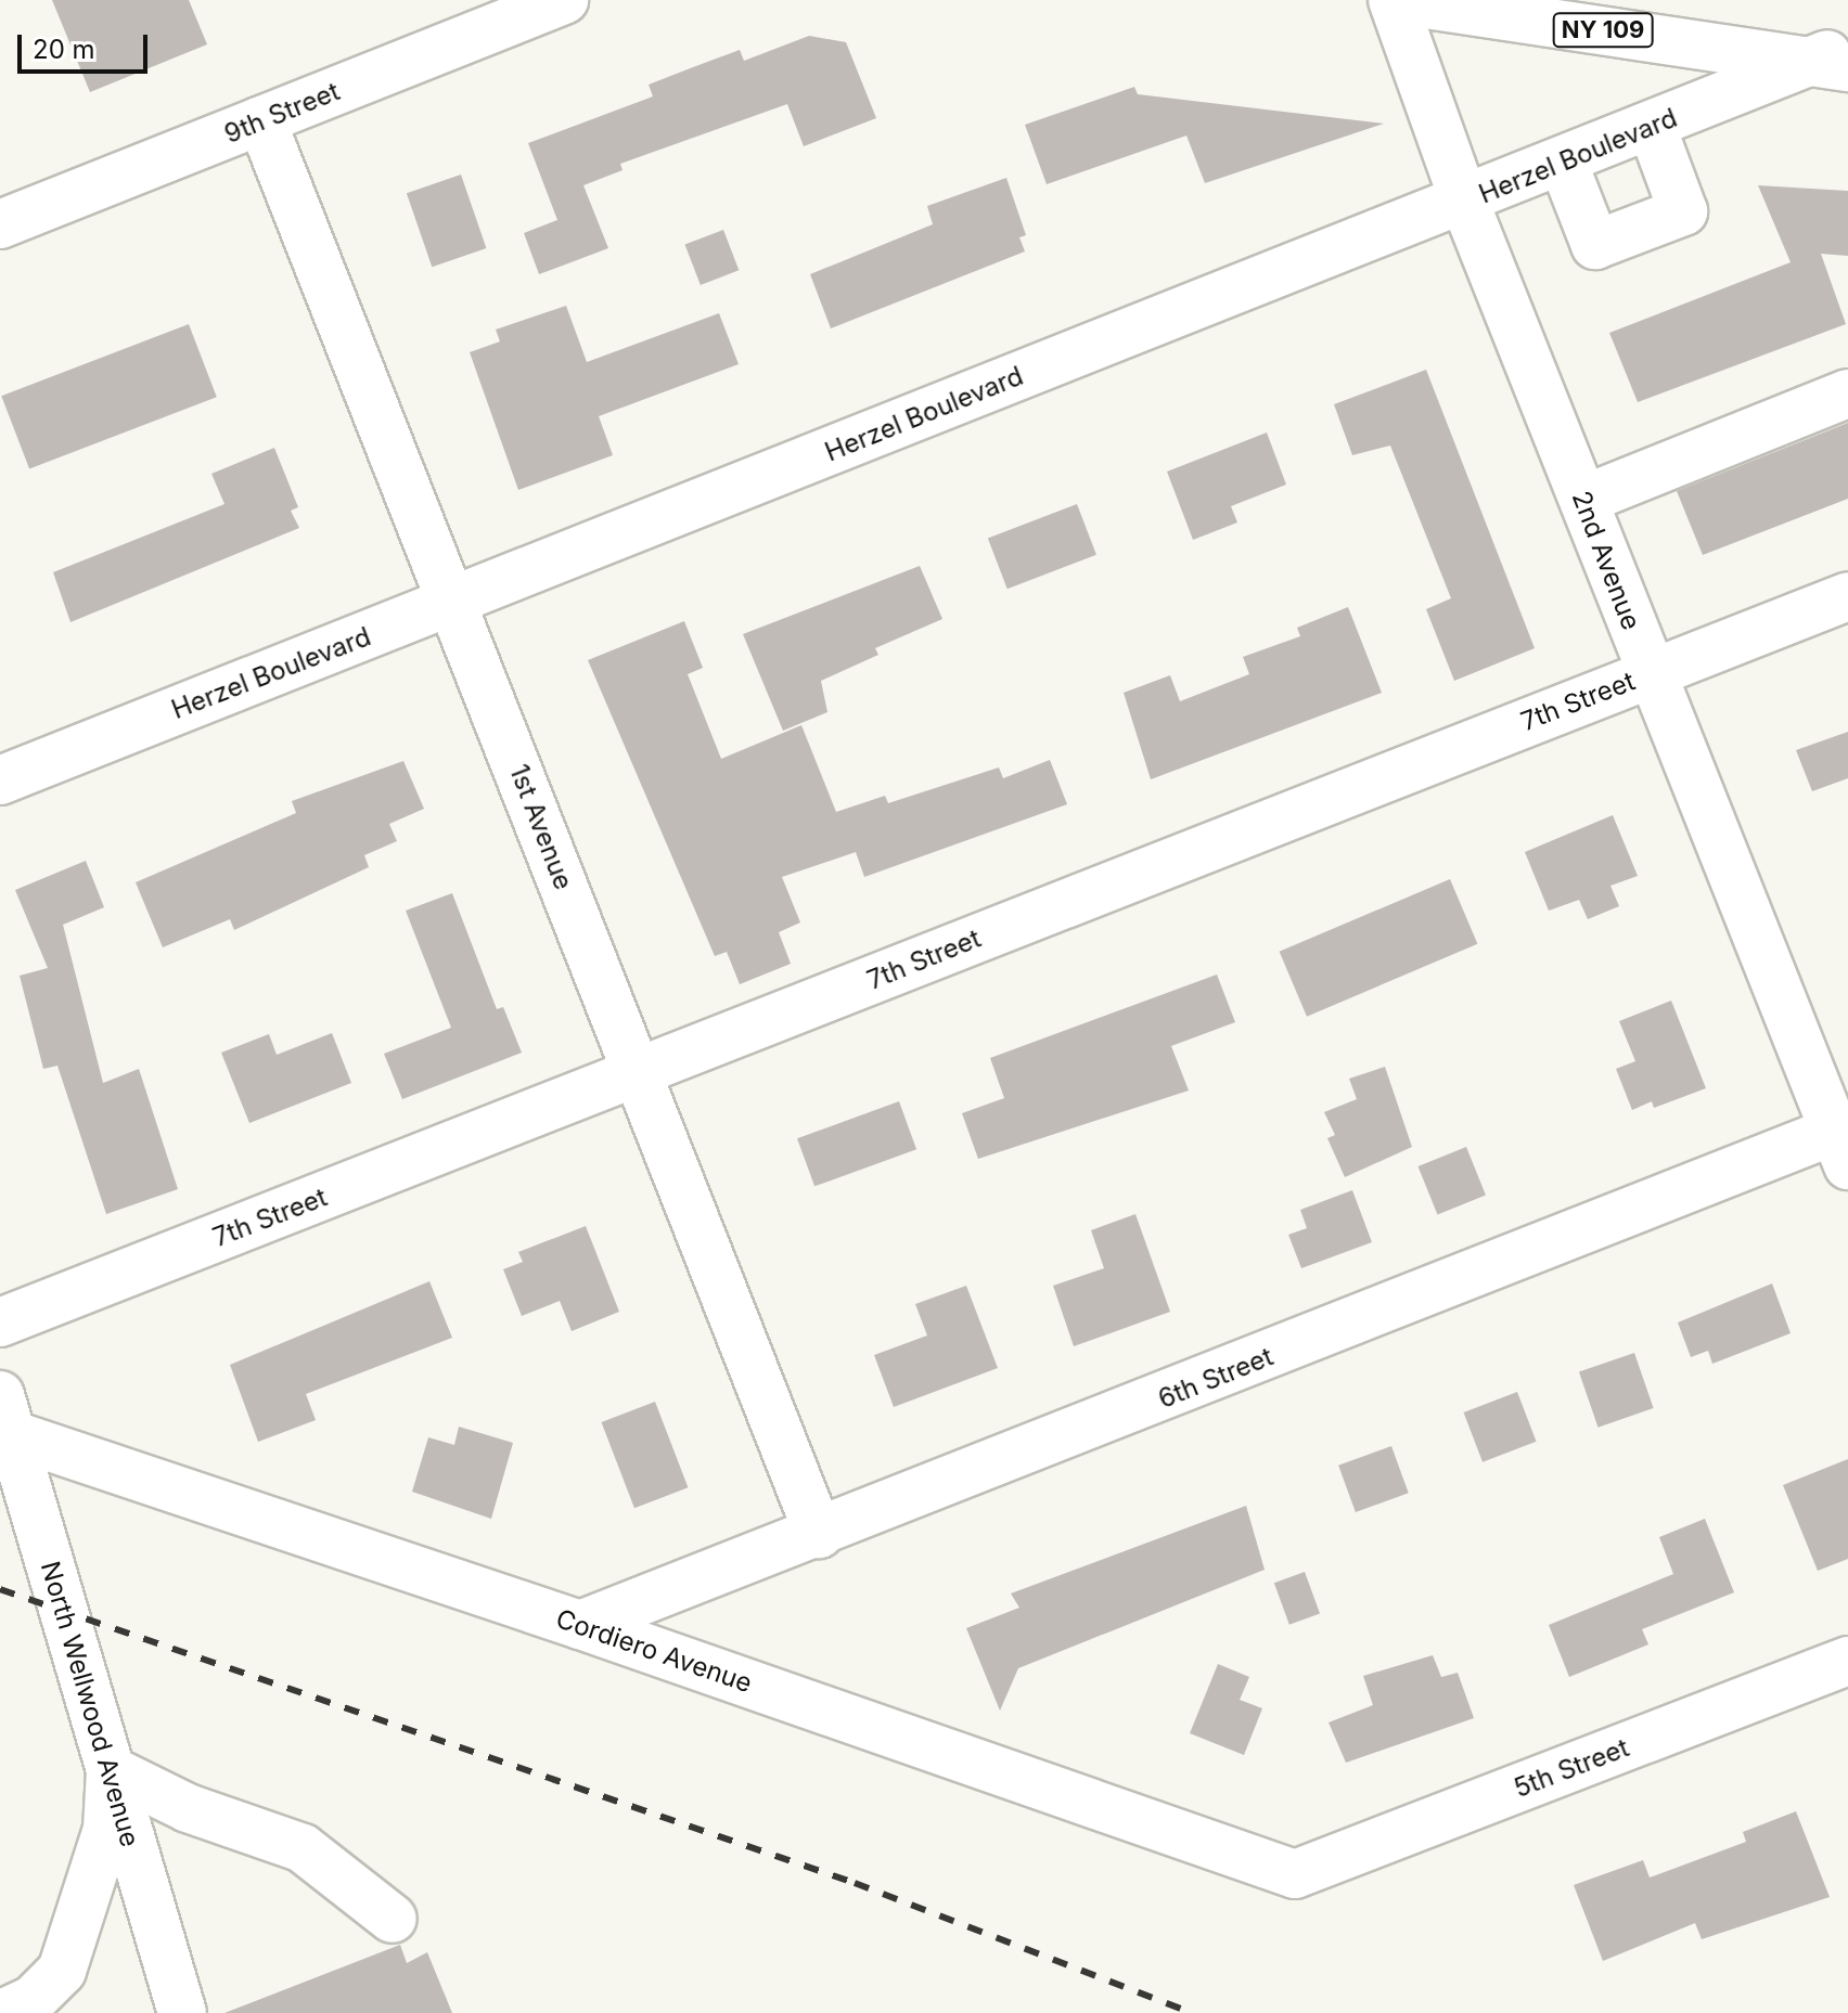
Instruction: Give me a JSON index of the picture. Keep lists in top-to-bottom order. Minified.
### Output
{"streets":{"street":["NY 109","9th Street","Herzel Boulevard","2nd Avenue","7th Street","1st Avenue","6th Street","Cordiero Avenue","North Wellwood Avenue","5th Street"]},"crossings":[["NY 109","Herzel Boulevard"],["NY 109","2nd Avenue"],["9th Street","1st Avenue"],["Herzel Boulevard","2nd Avenue"],["Herzel Boulevard","1st Avenue"],["2nd Avenue","7th Street"],["2nd Avenue","6th Street"],["7th Street","1st Avenue"],["1st Avenue","6th Street"],["6th Street","Cordiero Avenue"],["Cordiero Avenue","North Wellwood Avenue"],["Cordiero Avenue","5th Street"]],"scale_bar":"20 m"}
